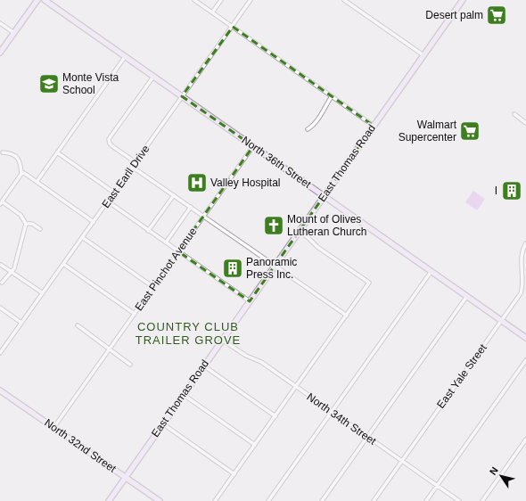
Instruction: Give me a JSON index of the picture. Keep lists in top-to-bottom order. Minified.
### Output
{"streets":{"main road":["North 36th Street","East Thomas Road","North 32nd Street"],"street":["East Earll Drive","East Pinchot Avenue","East Yale Street","North 34th Street"]},"crossings":[["North 36th Street","East Thomas Road"],["North 36th Street","East Earll Drive"],["North 36th Street","East Pinchot Avenue"],["North 36th Street","East Yale Street"],["East Thomas Road","North 34th Street"],["East Thomas Road","North 32nd Street"],["East Pinchot Avenue","North 32nd Street"],["East Yale Street","North 34th Street"]],"districts":["COUNTRY CLUB TRAILER GROVE"],"places":{"supermarket":["Desert palm","Walmart Supercenter"],"school or university":["Monte Vista School"],"hospital":["Valley Hospital"],"building":["I","Panoramic Press Inc."],"church":["Mount of Olives Lutheran Church"]},"north":"top left"}
